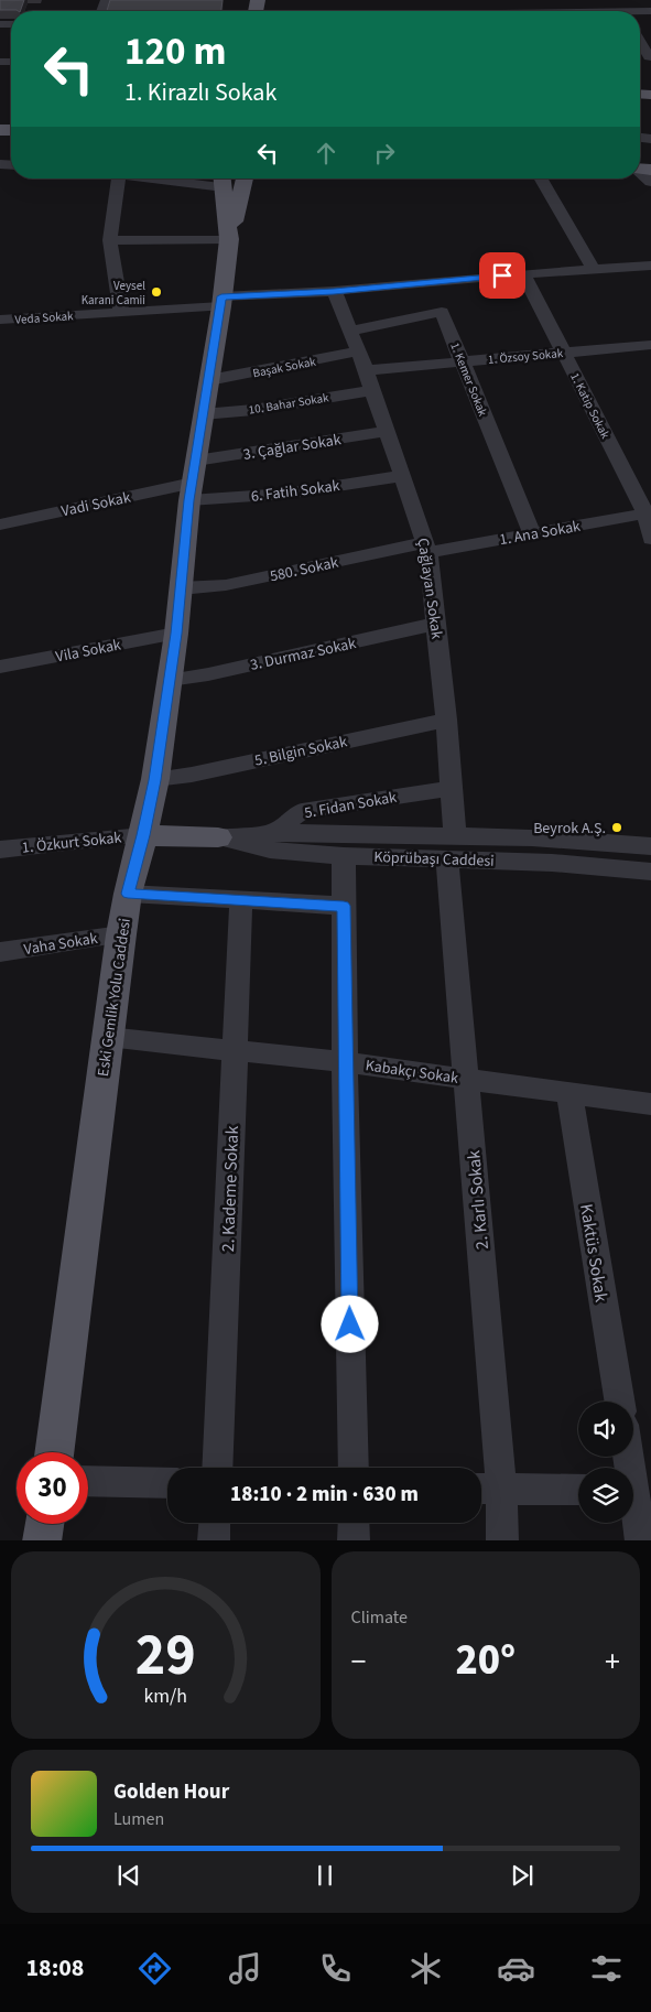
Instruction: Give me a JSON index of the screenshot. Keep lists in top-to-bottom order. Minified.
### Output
{"streets":{"main road":["Köprübaşı Caddesi","Eski Gemlik Yolu Caddesi"],"street":["Veda Sokak","1. Özsoy Sokak","Başak Sokak","1. Kemer Sokak","10. Bahar Sokak","1. Katip Sokak","3. Çağlar Sokak","6. Fatih Sokak","Vadi Sokak","1. Ana Sokak","580. Sokak","Çağlayan Sokak","Vila Sokak","3. Durmaz Sokak","5. Bilgin Sokak","5. Fidan Sokak","1. Özkurt Sokak","Vaha Sokak","Kabakçı Sokak","2. Kademe Sokak","2. Karlı Sokak","Kaktüs Sokak"]},"crossings":[["Veda Sokak","1. Katip Sokak"],["Veda Sokak","Çağlayan Sokak"],["Veda Sokak","Eski Gemlik Yolu Caddesi"],["1. Özsoy Sokak","1. Kemer Sokak"],["1. Özsoy Sokak","1. Katip Sokak"],["1. Özsoy Sokak","Çağlayan Sokak"],["Başak Sokak","Çağlayan Sokak"],["Başak Sokak","Eski Gemlik Yolu Caddesi"],["1. Kemer Sokak","1. Ana Sokak"],["1. Kemer Sokak","Çağlayan Sokak"],["10. Bahar Sokak","Çağlayan Sokak"],["10. Bahar Sokak","Eski Gemlik Yolu Caddesi"],["1. Katip Sokak","1. Ana Sokak"],["3. Çağlar Sokak","6. Fatih Sokak"],["3. Çağlar Sokak","Vadi Sokak"],["3. Çağlar Sokak","Çağlayan Sokak"],["3. Çağlar Sokak","Eski Gemlik Yolu Caddesi"],["6. Fatih Sokak","Vadi Sokak"],["6. Fatih Sokak","Çağlayan Sokak"],["6. Fatih Sokak","Eski Gemlik Yolu Caddesi"],["Vadi Sokak","Eski Gemlik Yolu Caddesi"],["1. Ana Sokak","580. Sokak"],["1. Ana Sokak","Çağlayan Sokak"],["580. Sokak","Çağlayan Sokak"],["580. Sokak","Eski Gemlik Yolu Caddesi"],["Çağlayan Sokak","3. Durmaz Sokak"],["Çağlayan Sokak","5. Bilgin Sokak"],["Çağlayan Sokak","5. Fidan Sokak"],["Çağlayan Sokak","Köprübaşı Caddesi"],["Çağlayan Sokak","2. Karlı Sokak"],["Vila Sokak","Eski Gemlik Yolu Caddesi"],["3. Durmaz Sokak","Eski Gemlik Yolu Caddesi"],["5. Bilgin Sokak","Eski Gemlik Yolu Caddesi"],["5. Fidan Sokak","Köprübaşı Caddesi"],["1. Özkurt Sokak","Köprübaşı Caddesi"],["1. Özkurt Sokak","Eski Gemlik Yolu Caddesi"],["Köprübaşı Caddesi","Eski Gemlik Yolu Caddesi"],["Köprübaşı Caddesi","2. Karlı Sokak"],["Vaha Sokak","Eski Gemlik Yolu Caddesi"],["Eski Gemlik Yolu Caddesi","Kabakçı Sokak"],["Kabakçı Sokak","2. Kademe Sokak"],["Kabakçı Sokak","2. Karlı Sokak"],["Kabakçı Sokak","Kaktüs Sokak"]],"places":["Veysel Karani Camii","Beyrok A.Ş."],"page":{"turn":["120 m","1. Kirazlı Sokak"],"limit":"30","trip":"18:10 · 2 min · 630 m","tile":"Climate","heat":["−","20°","+"],"song":["Golden Hour","Lumen"],"tabs":"18:08","gauge":["29","km/h"]}}
